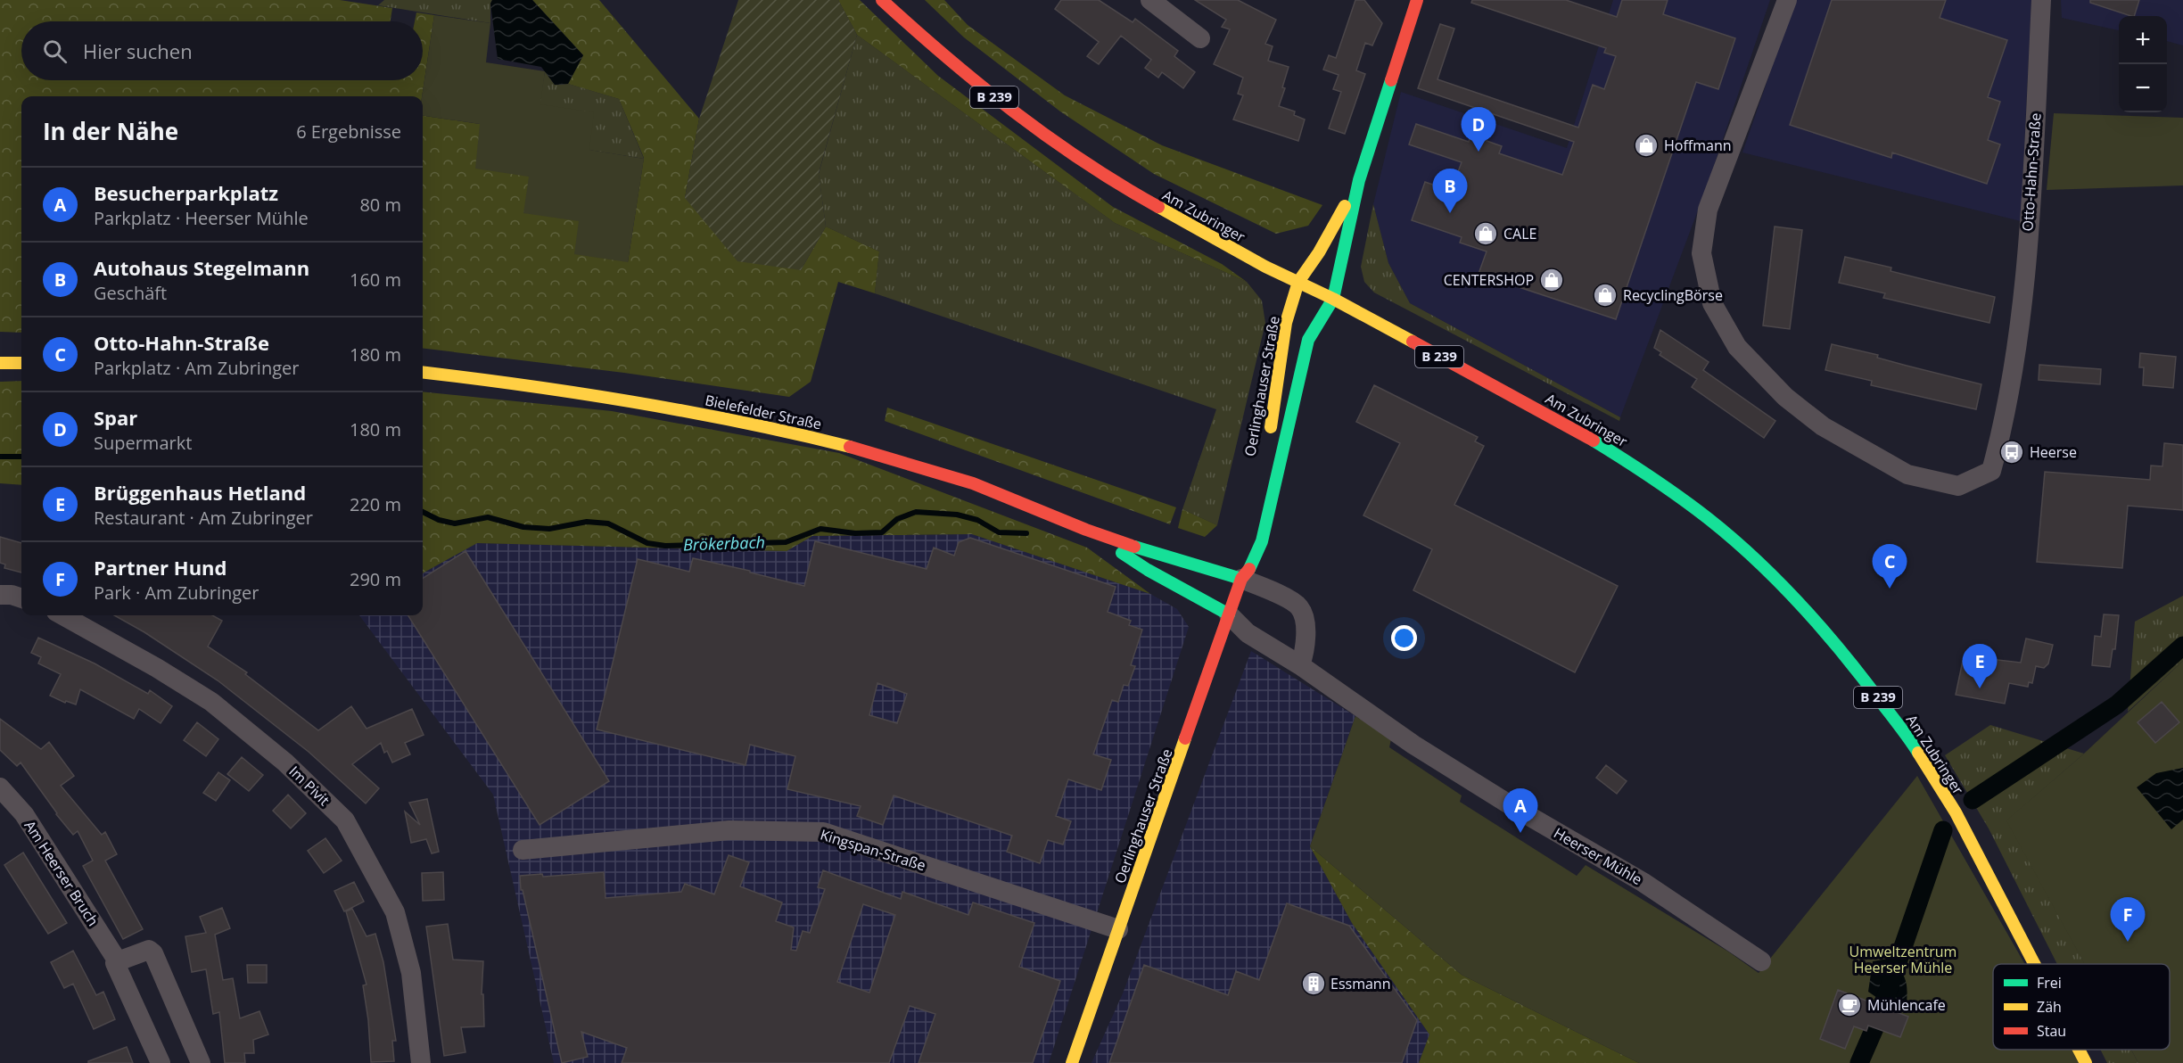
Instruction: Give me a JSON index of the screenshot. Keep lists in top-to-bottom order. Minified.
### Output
{"streets":{"main road":["B 239","Am Zubringer","Oerlinghauser Straße","Bielefelder Straße"],"street":["Otto-Hahn-Straße","Im Pivit","Kingspan-Straße","Heerser Mühle","Am Heerser Bruch"]},"crossings":[["Am Zubringer","Oerlinghauser Straße"],["Oerlinghauser Straße","Bielefelder Straße"],["Oerlinghauser Straße","Kingspan-Straße"],["Oerlinghauser Straße","Heerser Mühle"],["Bielefelder Straße","Heerser Mühle"]],"water":["Brökerbach"],"parks":["Umweltzentrum Heerser Mühle"],"places":{"shop":["Hoffmann","CALE","CENTERSHOP","RecyclingBörse"],"bus stop":["Heerse"],"building":["Essmann"],"cafe":["Mühlencafe"]},"legend":["Frei","Zäh","Stau"],"page":{"map_buttons":["+","−"],"search":"Hier suchen","heading":["In der Nähe","6 Ergebnisse"],"pins":["D","B","C","E","A","F"],"list":[{"mark":"A","name":"Besucherparkplatz","note":"Parkplatz · Heerser Mühle","value":"80 m"},{"mark":"B","name":"Autohaus Stegelmann","note":"Geschäft","value":"160 m"},{"mark":"C","name":"Otto-Hahn-Straße","note":"Parkplatz · Am Zubringer","value":"180 m"},{"mark":"D","name":"Spar","note":"Supermarkt","value":"180 m"},{"mark":"E","name":"Brüggenhaus Hetland","note":"Restaurant · Am Zubringer","value":"220 m"},{"mark":"F","name":"Partner Hund","note":"Park · Am Zubringer","value":"290 m"}]}}
